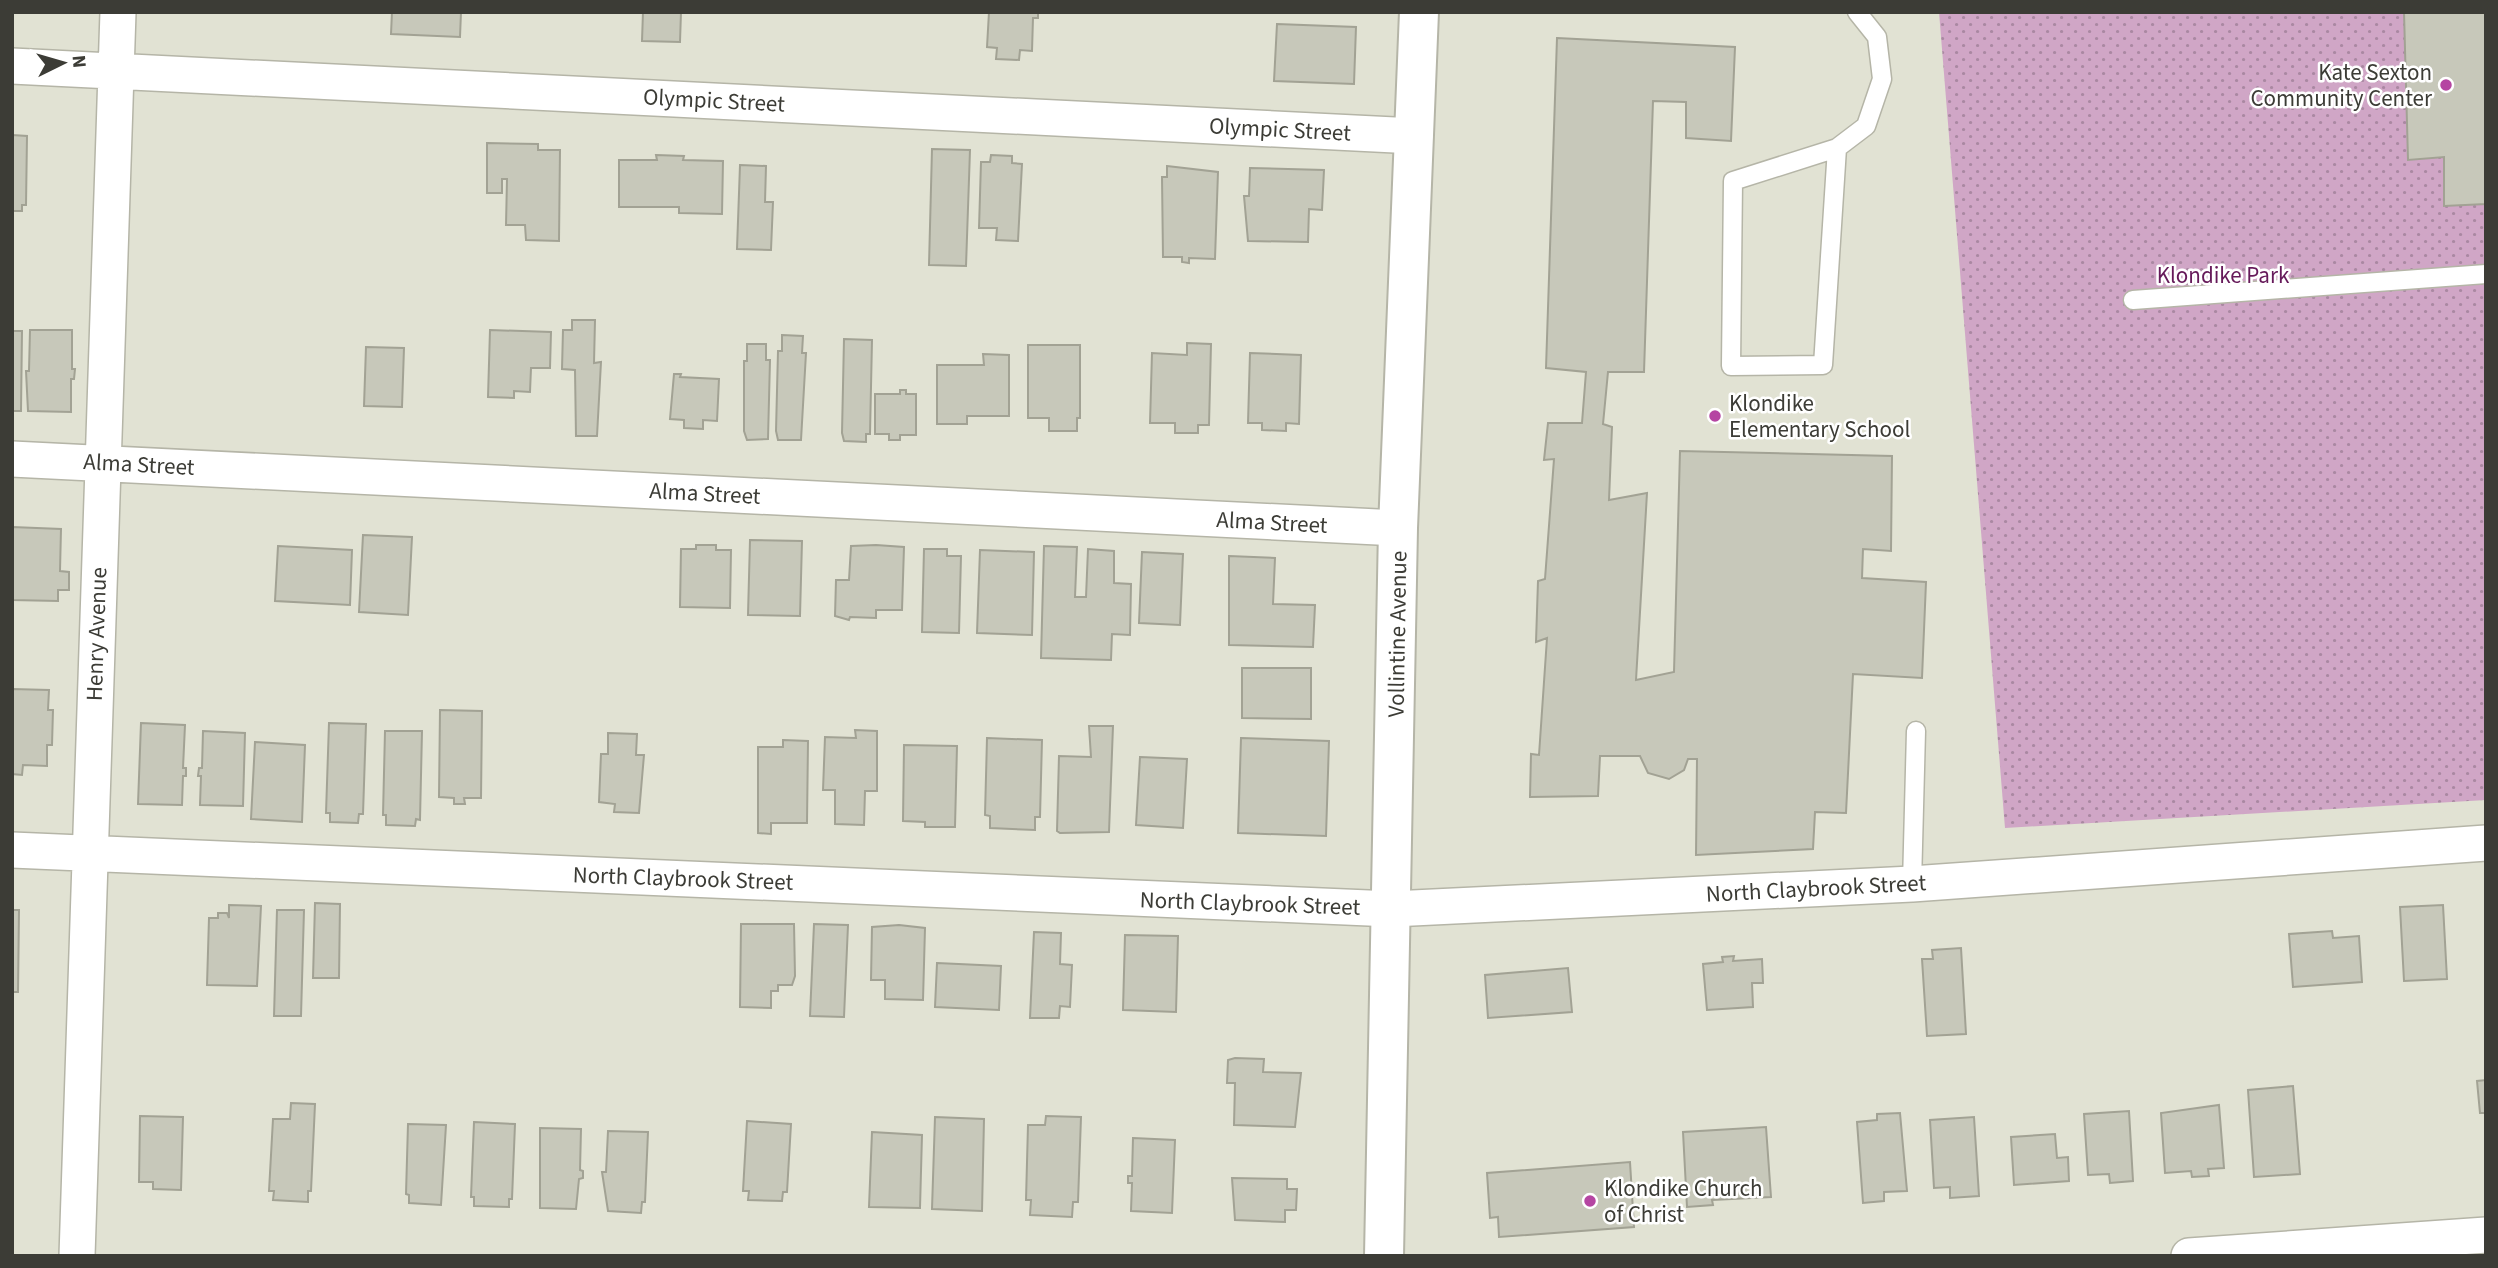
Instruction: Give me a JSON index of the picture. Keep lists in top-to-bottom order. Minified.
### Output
{"streets":{"street":["Olympic Street","Alma Street","Henry Avenue","Vollintine Avenue","North Claybrook Street"]},"crossings":[["Olympic Street","Henry Avenue"],["Olympic Street","Vollintine Avenue"],["Alma Street","Henry Avenue"],["Alma Street","Vollintine Avenue"],["Henry Avenue","North Claybrook Street"],["Vollintine Avenue","North Claybrook Street"]],"parks":["Klondike Park"],"places":["Kate Sexton Community Center","Klondike Elementary School","Klondike Church of Christ"],"north":"right"}
